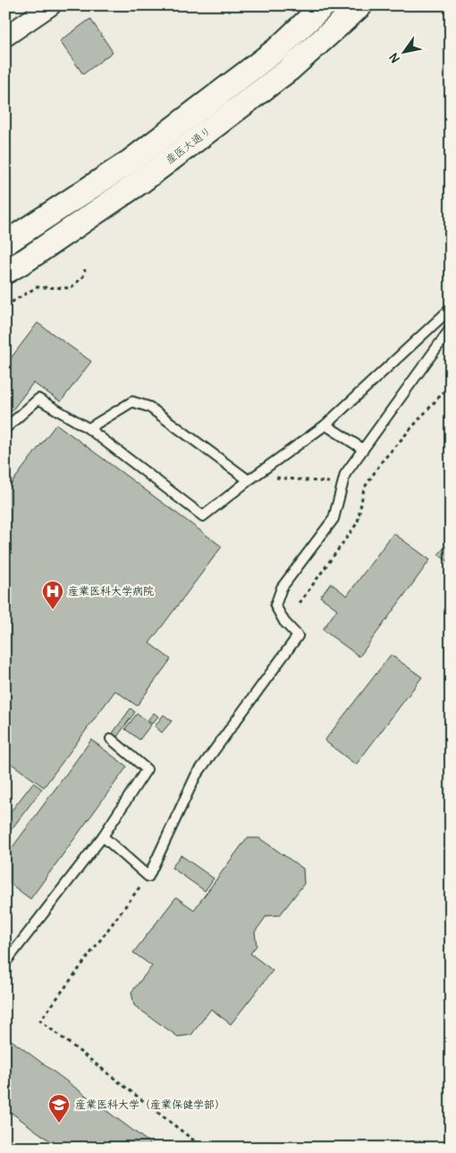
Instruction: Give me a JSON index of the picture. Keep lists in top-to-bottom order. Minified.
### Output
{"streets":{"street":["産医大通り"]},"places":{"hospital":["産業医科大学病院"],"school or university":["産業医科大学（産業保健学部）"]},"north":"bottom left"}
